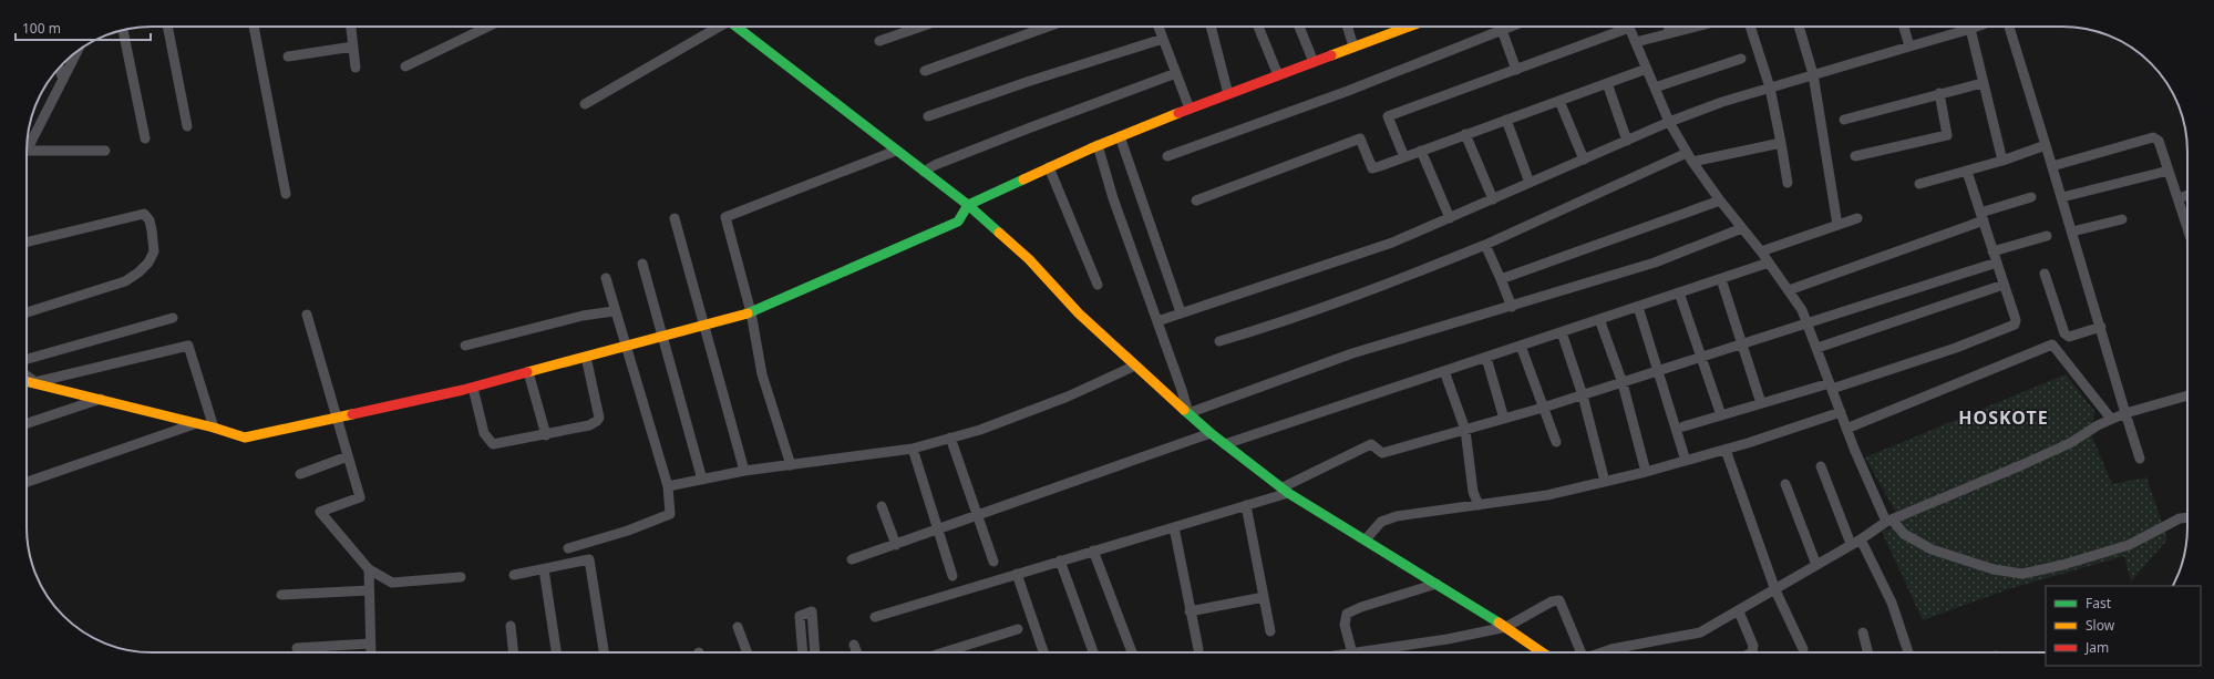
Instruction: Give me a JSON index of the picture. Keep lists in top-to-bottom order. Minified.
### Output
{"districts":["HOSKOTE"],"legend":["Fast","Slow","Jam"],"scale_bar":"100 m"}
